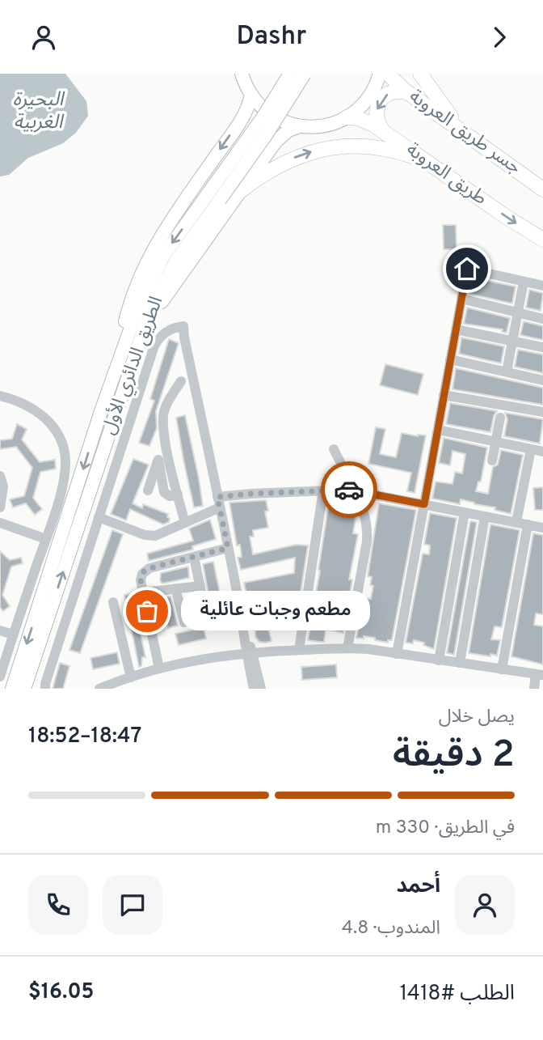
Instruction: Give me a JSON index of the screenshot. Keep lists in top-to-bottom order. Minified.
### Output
{"streets":{"highway":["جسر طريق العروبة","طريق العروبة"],"main road":["الطريق الدائري الأول"]},"one_way":["طريق العروبة"],"water":["البحيرة الغربية"],"places":["مطعم وجبات عائلية"],"page":{"header":"Dashr","bubble":"مطعم وجبات عائلية","heading":["2 دقيقة","يصل خلال","18:47–18:52"],"panel":["أحمد","المندوب · 4.8","الطلب #1418","$16.05"],"bar":"في الطريق · 330 m"}}
